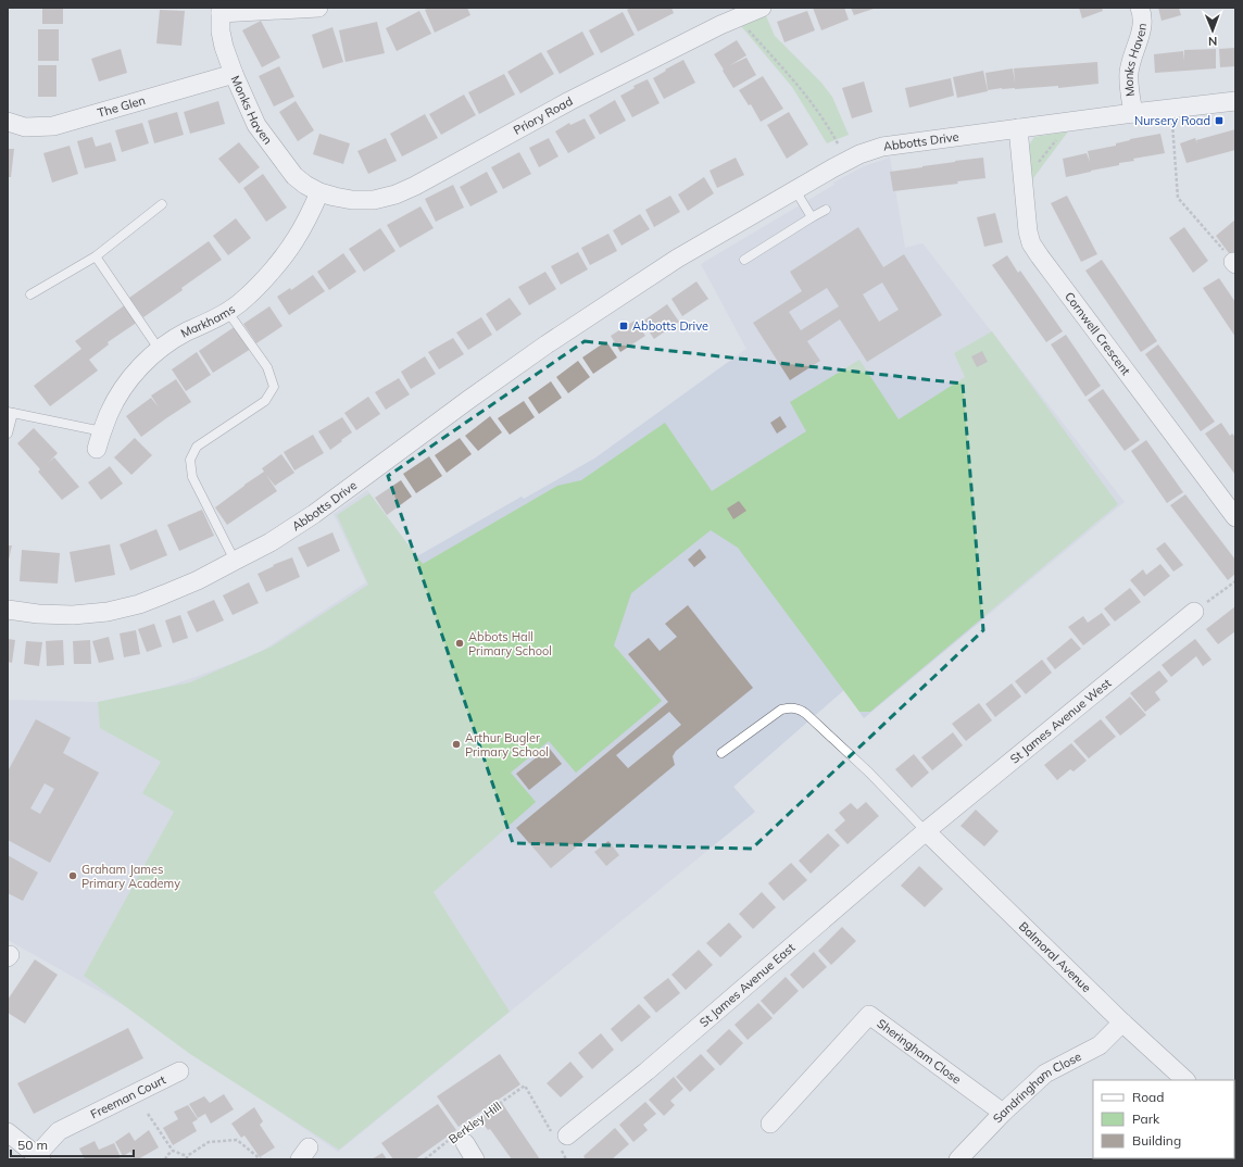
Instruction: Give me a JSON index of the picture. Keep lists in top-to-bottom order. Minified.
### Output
{"streets":{"street":["Monks Haven","The Glen","Priory Road","Abbotts Drive","Markhams","Cornwell Crescent","St James Avenue West","Balmoral Avenue","St James Avenue East","Sheringham Close","Sandringham Close","Freeman Court"],"path":["Berkley Hill"]},"crossings":[["Monks Haven","The Glen"],["Monks Haven","Priory Road"],["Monks Haven","Abbotts Drive"],["Monks Haven","Markhams"],["Priory Road","Markhams"],["Abbotts Drive","Cornwell Crescent"],["St James Avenue West","Balmoral Avenue"],["St James Avenue West","St James Avenue East"],["Balmoral Avenue","St James Avenue East"],["Balmoral Avenue","Sandringham Close"],["St James Avenue East","Berkley Hill"],["Sheringham Close","Sandringham Close"]],"places":{"transit":["Nursery Road","Abbotts Drive"],"other":["Abbots Hall Primary School","Arthur Bugler Primary School","Graham James Primary Academy"]},"legend":["Road","Park","Building"],"scale_bar":"50 m","north":"bottom"}
